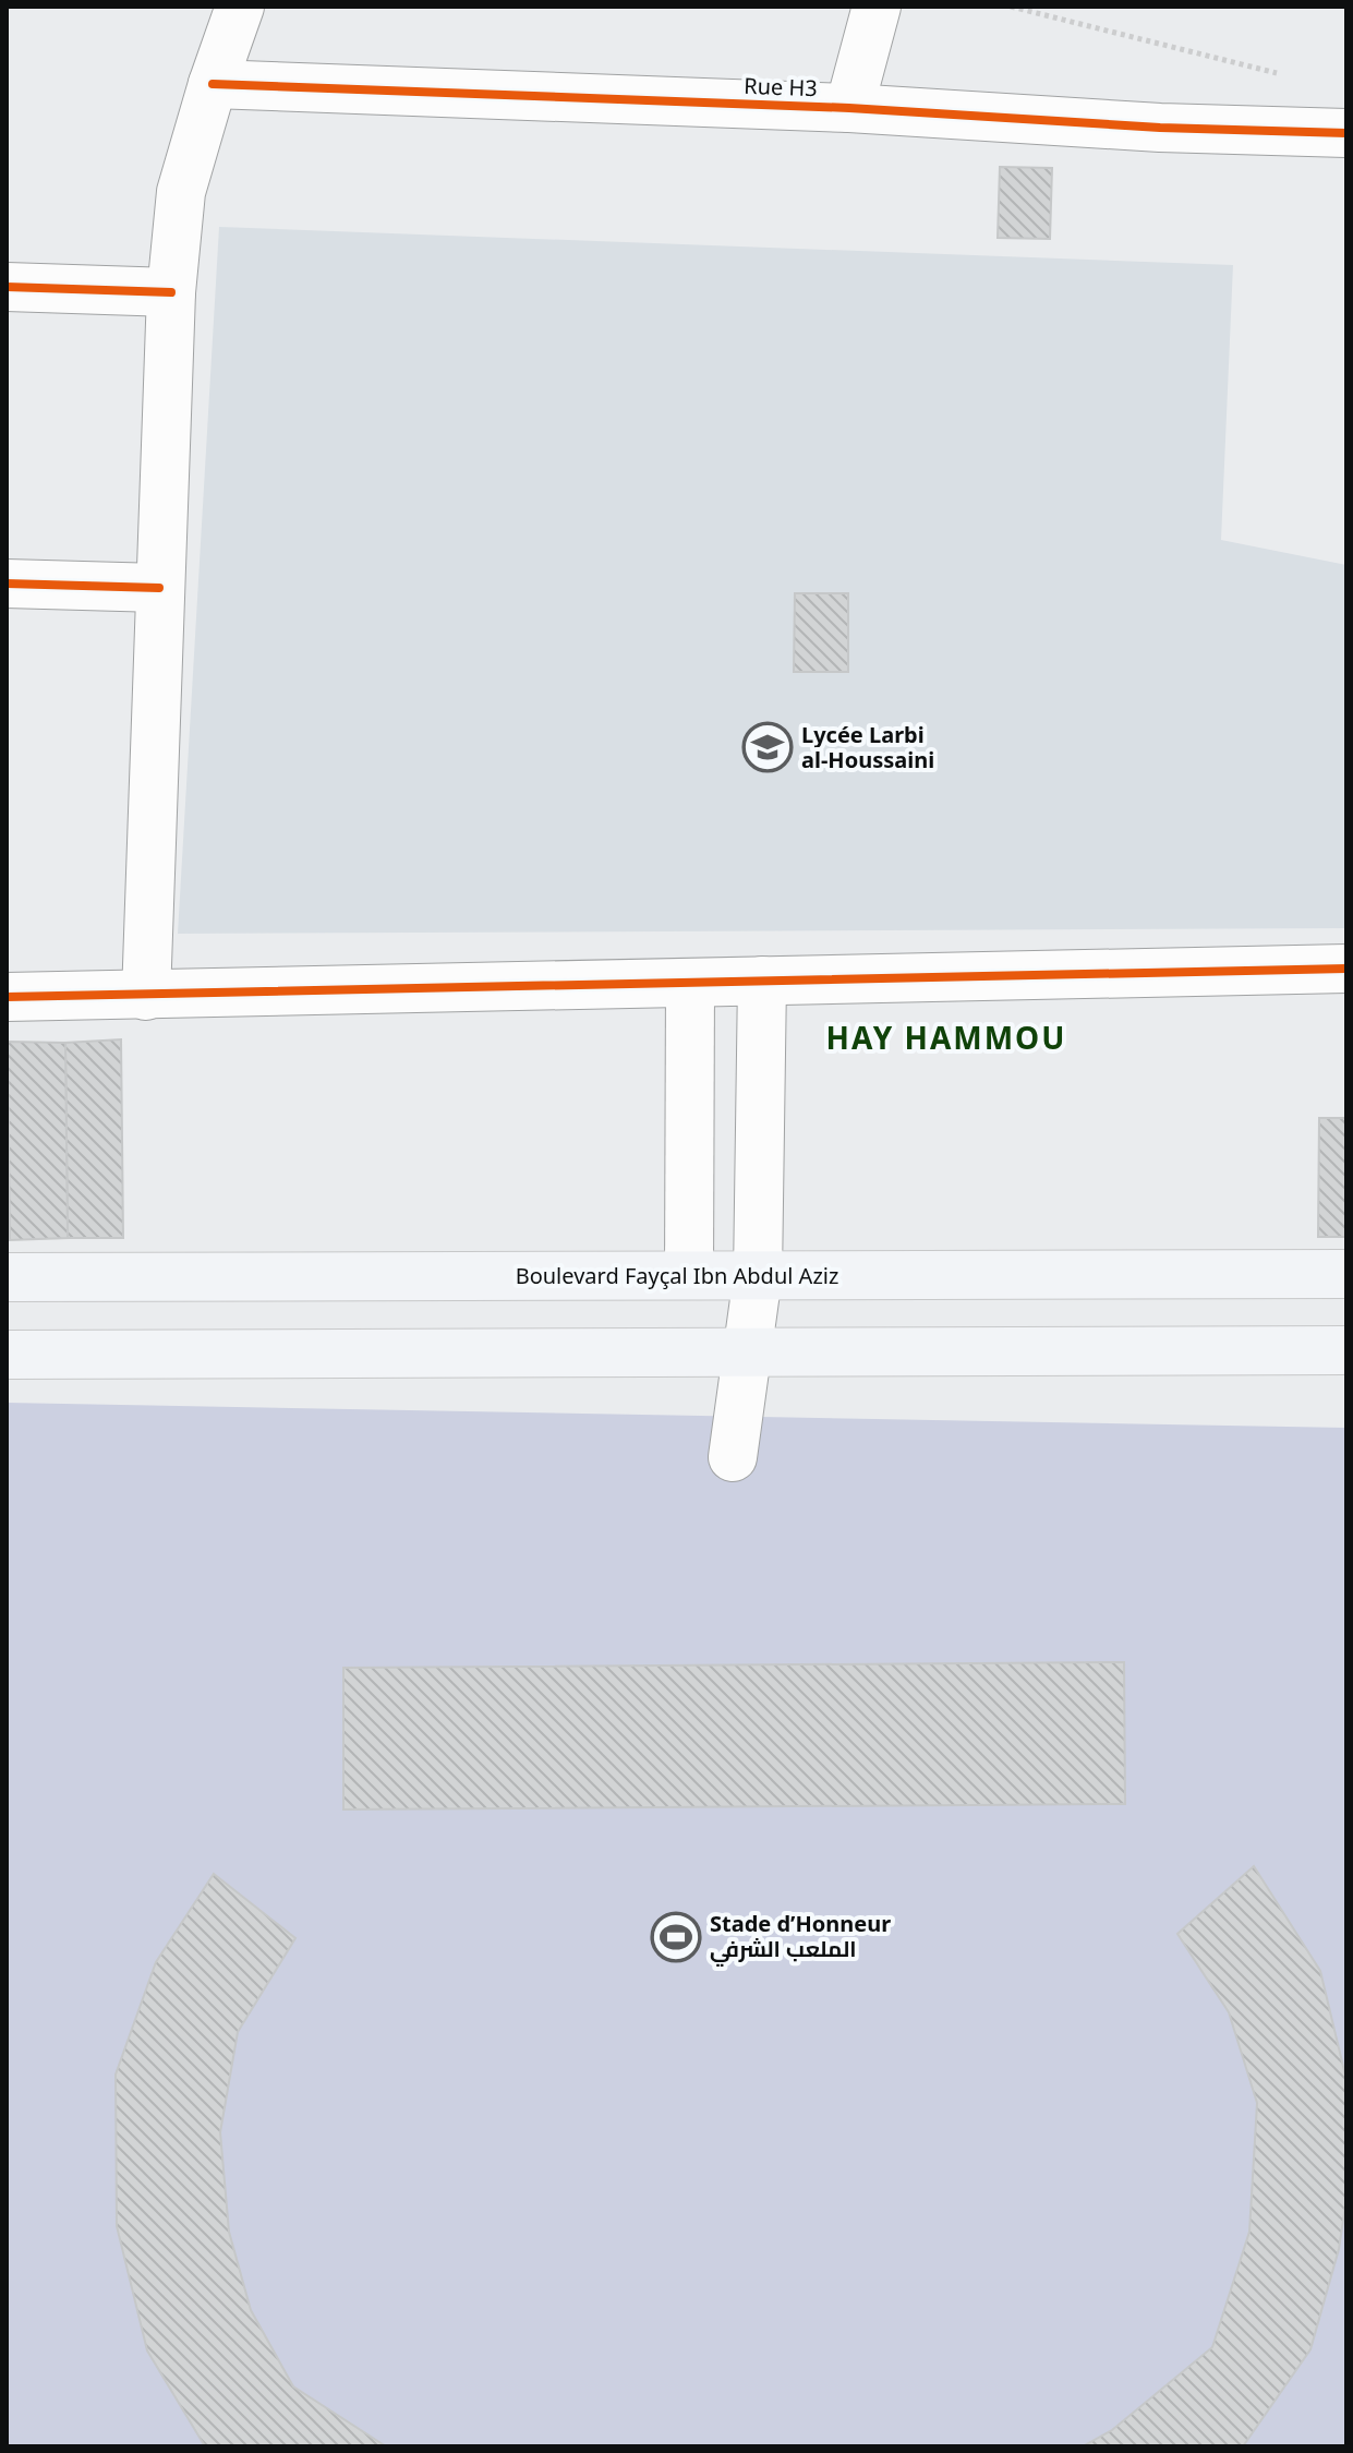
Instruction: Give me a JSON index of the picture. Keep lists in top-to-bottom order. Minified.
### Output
{"streets":{"main road":["Boulevard Fayçal Ibn Abdul Aziz"],"street":["Rue H3"]},"districts":["HAY HAMMOU"],"places":{"school or university":["Lycée Larbi al-Houssaini"],"sports":["Stade d’Honneur الملعب الشرفي"]}}
